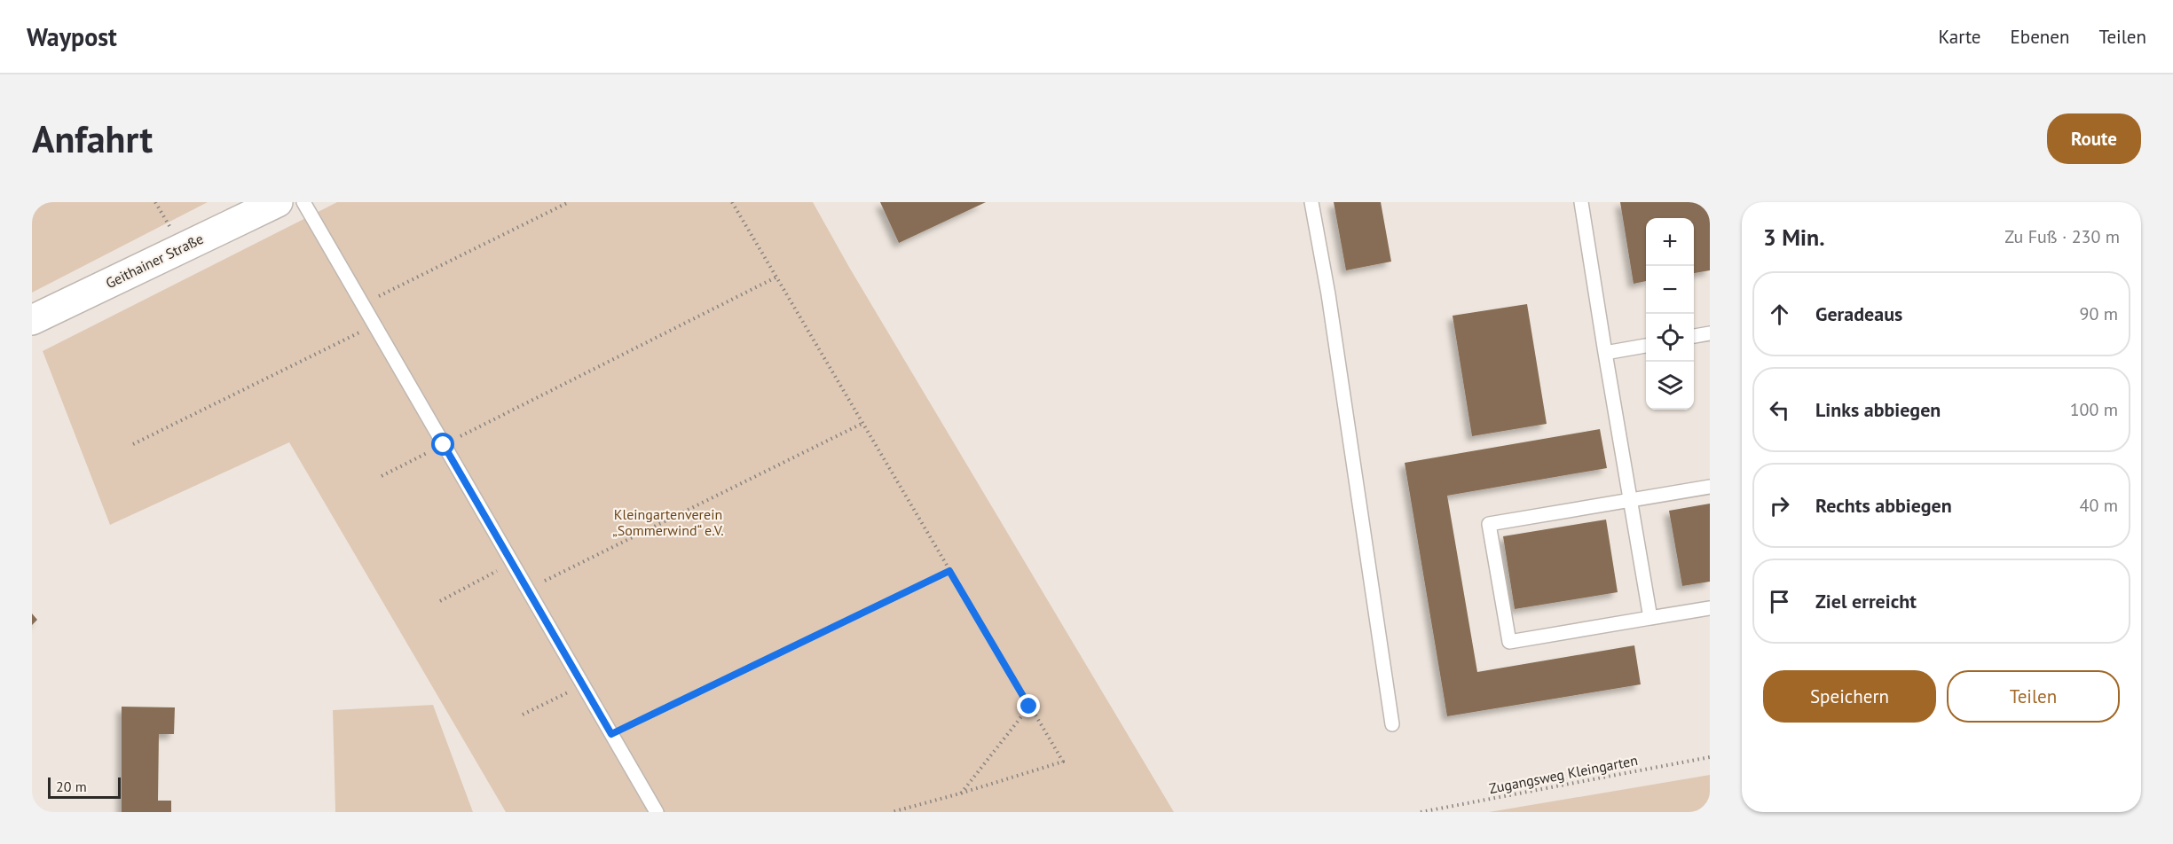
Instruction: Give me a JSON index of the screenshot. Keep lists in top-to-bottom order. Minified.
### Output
{"streets":{"street":["Geithainer Straße"],"path":["Zugangsweg Kleingarten"]},"parks":["Kleingartenverein „Sommerwind“ e.V."],"scale_bar":"20 m","page":{"header":"Waypost","nav":["Karte","Ebenen","Teilen"],"buttons":["Route",["Speichern","Teilen"]],"title":"Anfahrt","heading":["3 Min.","Zu Fuß · 230 m"],"map_buttons":["+","−"],"list":[["Geradeaus","90 m"],["Links abbiegen","100 m"],["Rechts abbiegen","40 m"],"Ziel erreicht"],"scale":"20 m"}}
